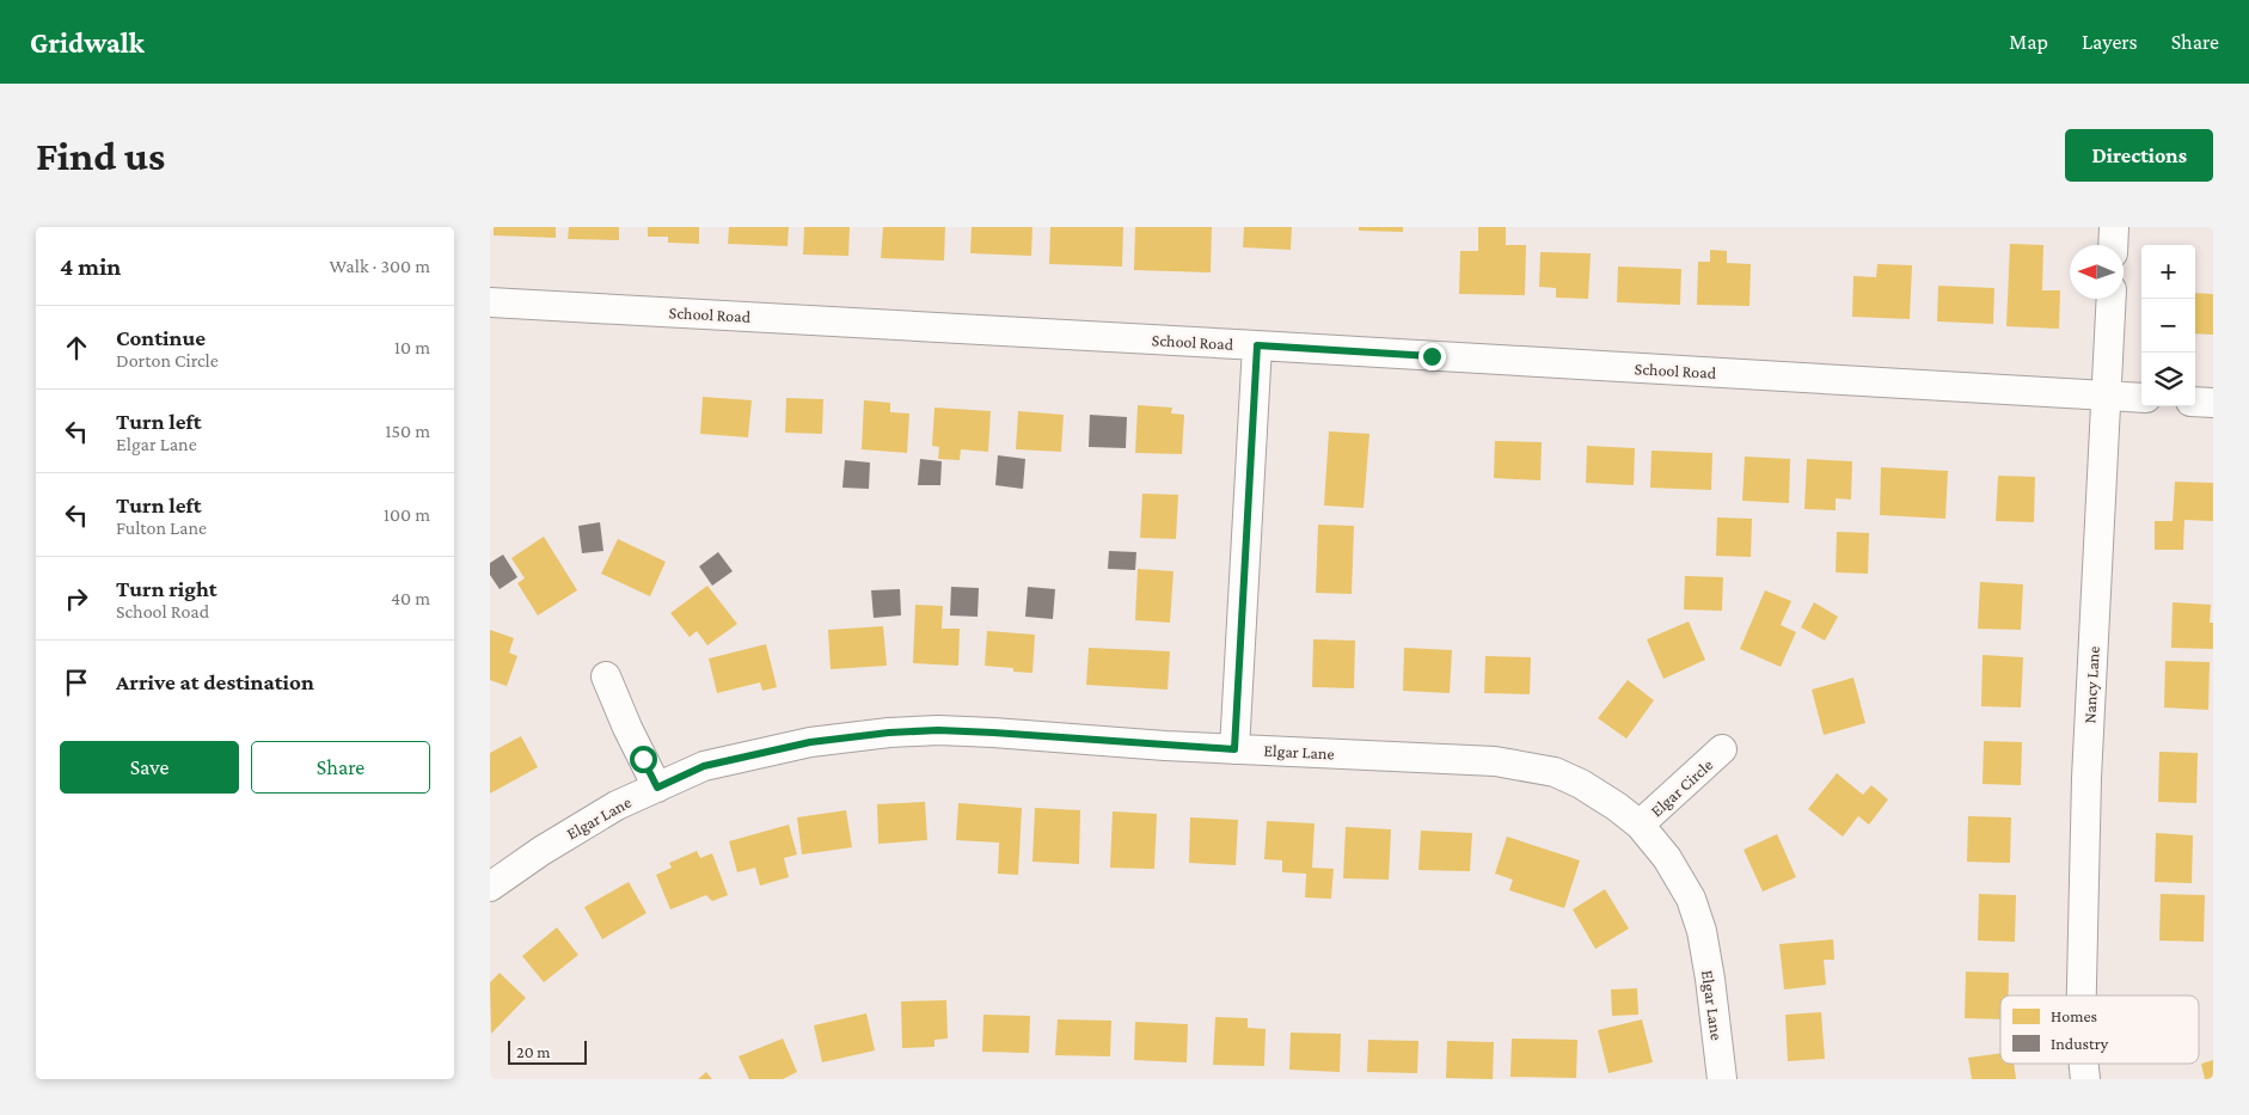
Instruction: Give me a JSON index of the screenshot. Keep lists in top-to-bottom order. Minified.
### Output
{"streets":{"street":["School Road","Nancy Lane","Elgar Lane","Elgar Circle"]},"crossings":[["School Road","Nancy Lane"],["Elgar Lane","Elgar Circle"]],"legend":["Homes","Industry"],"scale_bar":"20 m","north":"left","page":{"header":"Gridwalk","nav":["Map","Layers","Share"],"buttons":["Directions",["Save","Share"]],"title":"Find us","heading":["4 min","Walk · 300 m"],"map_buttons":["+","−"],"list":[["Continue","Dorton Circle","10 m"],["Turn left","Elgar Lane","150 m"],["Turn left","Fulton Lane","100 m"],["Turn right","School Road","40 m"],"Arrive at destination"],"scale":"20 m"}}
